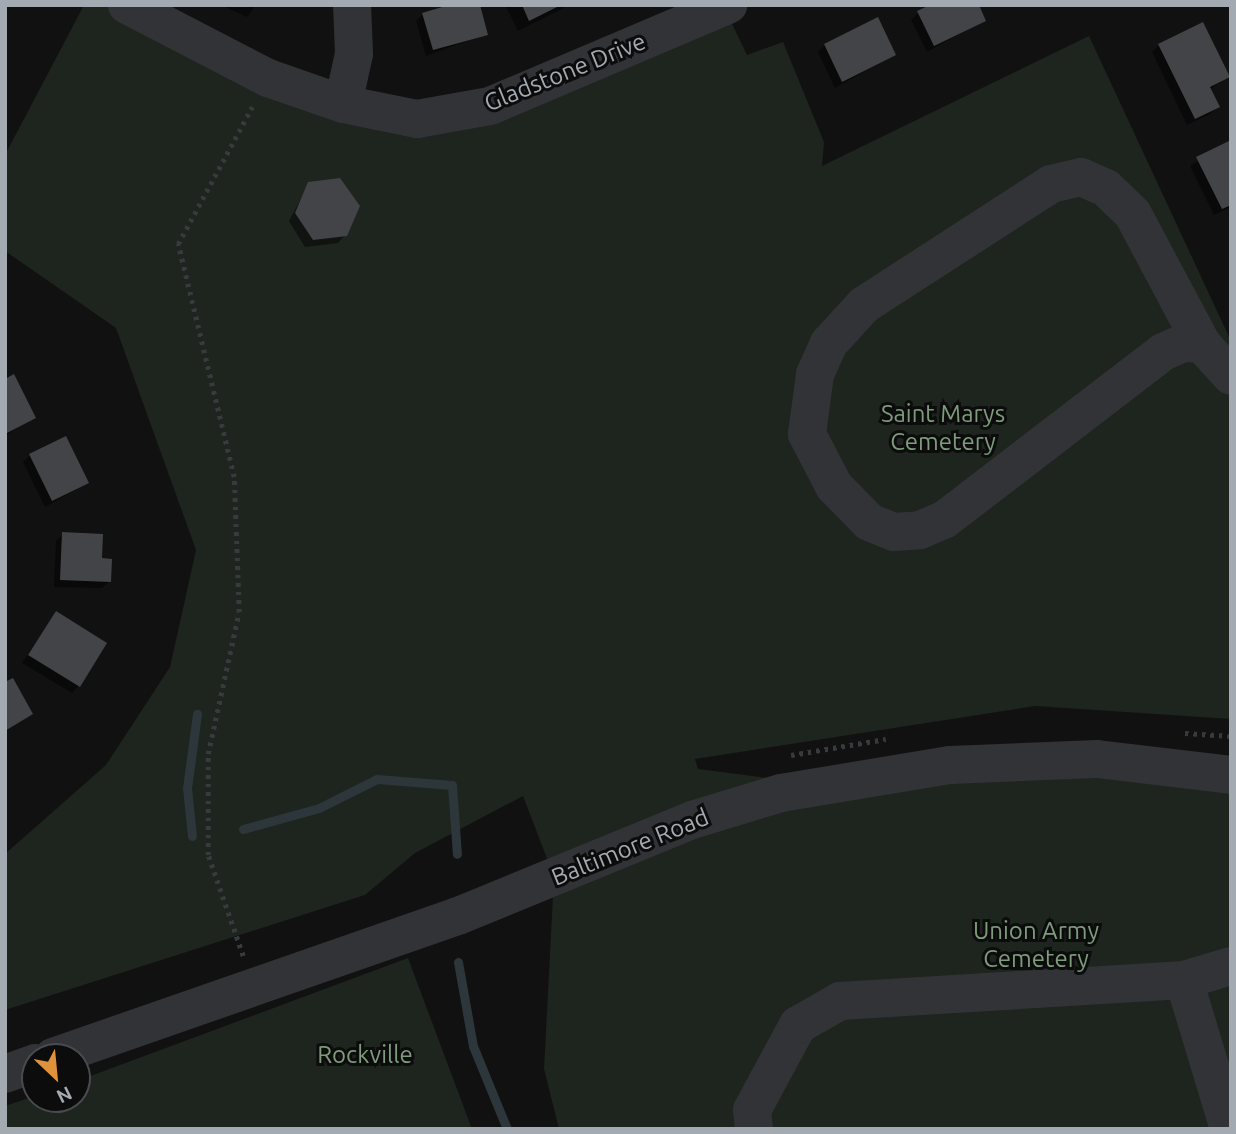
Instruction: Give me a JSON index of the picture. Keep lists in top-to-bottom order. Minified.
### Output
{"streets":{"street":["Gladstone Drive","Baltimore Road"]},"parks":["Saint Marys Cemetery","Union Army Cemetery","Rockville"],"north":"bottom right"}
